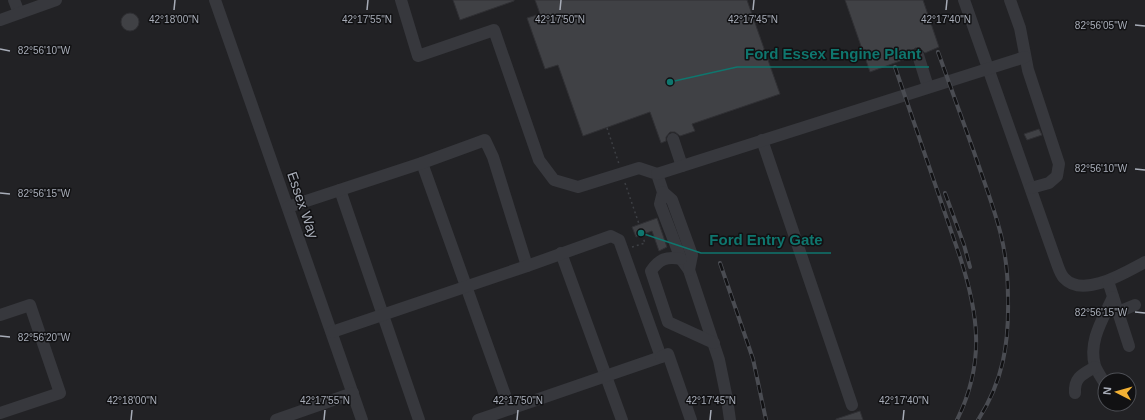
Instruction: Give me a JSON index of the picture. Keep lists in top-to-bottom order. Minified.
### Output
{"streets":{"street":["Essex Way"]},"places":["Ford Essex Engine Plant","Ford Entry Gate"],"north":"left","coordinates":["42°18'00\"N","42°17'55\"N","42°17'50\"N","42°17'45\"N","42°17'40\"N","82°56'05\"W","82°56'10\"W","82°56'15\"W","82°56'20\"W"]}
